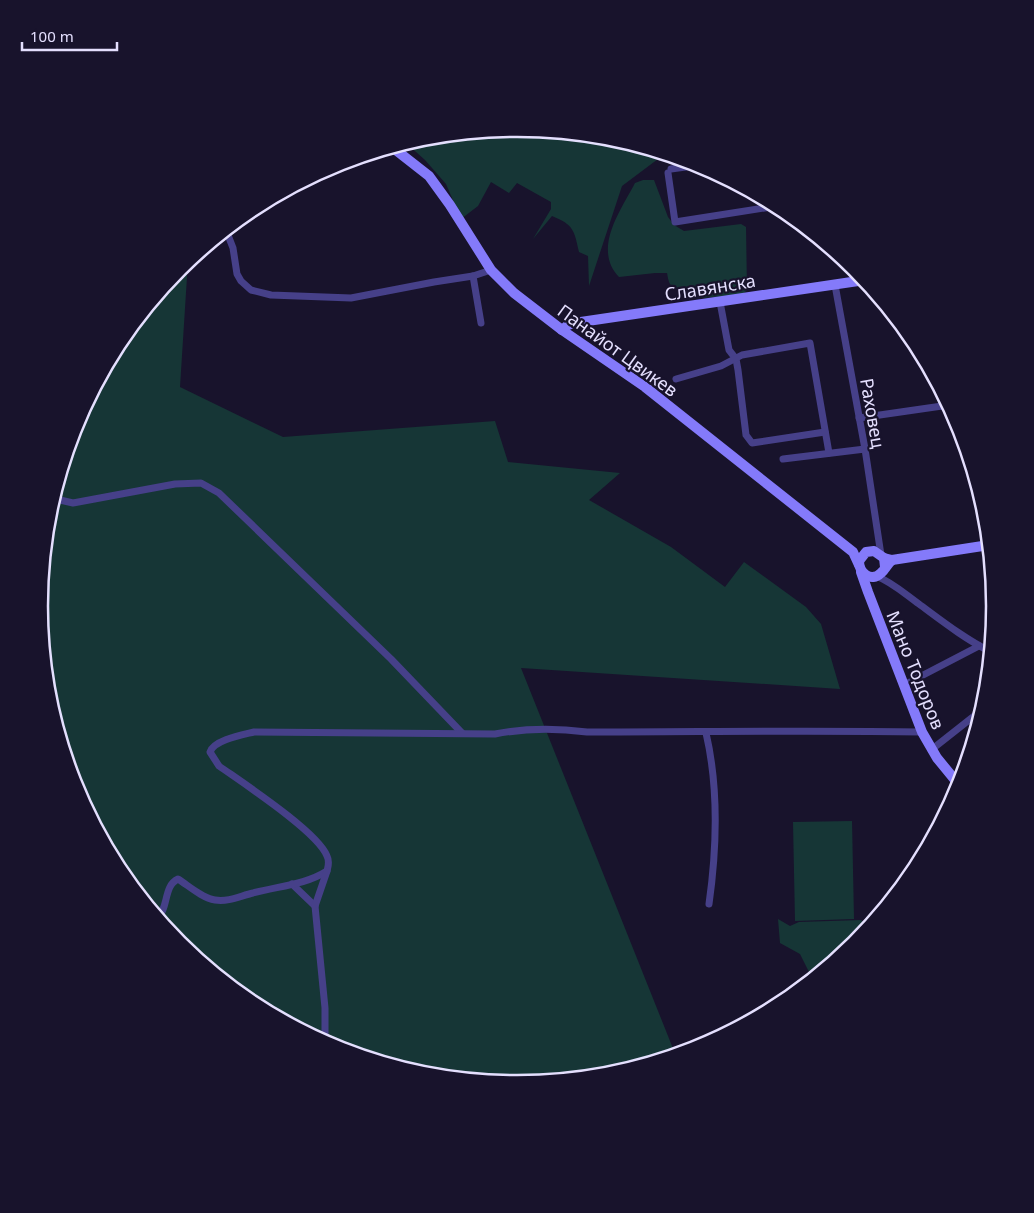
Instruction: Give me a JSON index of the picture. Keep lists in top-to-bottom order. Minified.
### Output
{"streets":{"street":["Славянска","Панайот Цвикев","Раховец","Мано Тодоров"]},"crossings":[["Славянска","Панайот Цвикев"],["Славянска","Раховец"],["Панайот Цвикев","Раховец"],["Панайот Цвикев","Мано Тодоров"],["Раховец","Мано Тодоров"]],"scale_bar":"100 m"}
